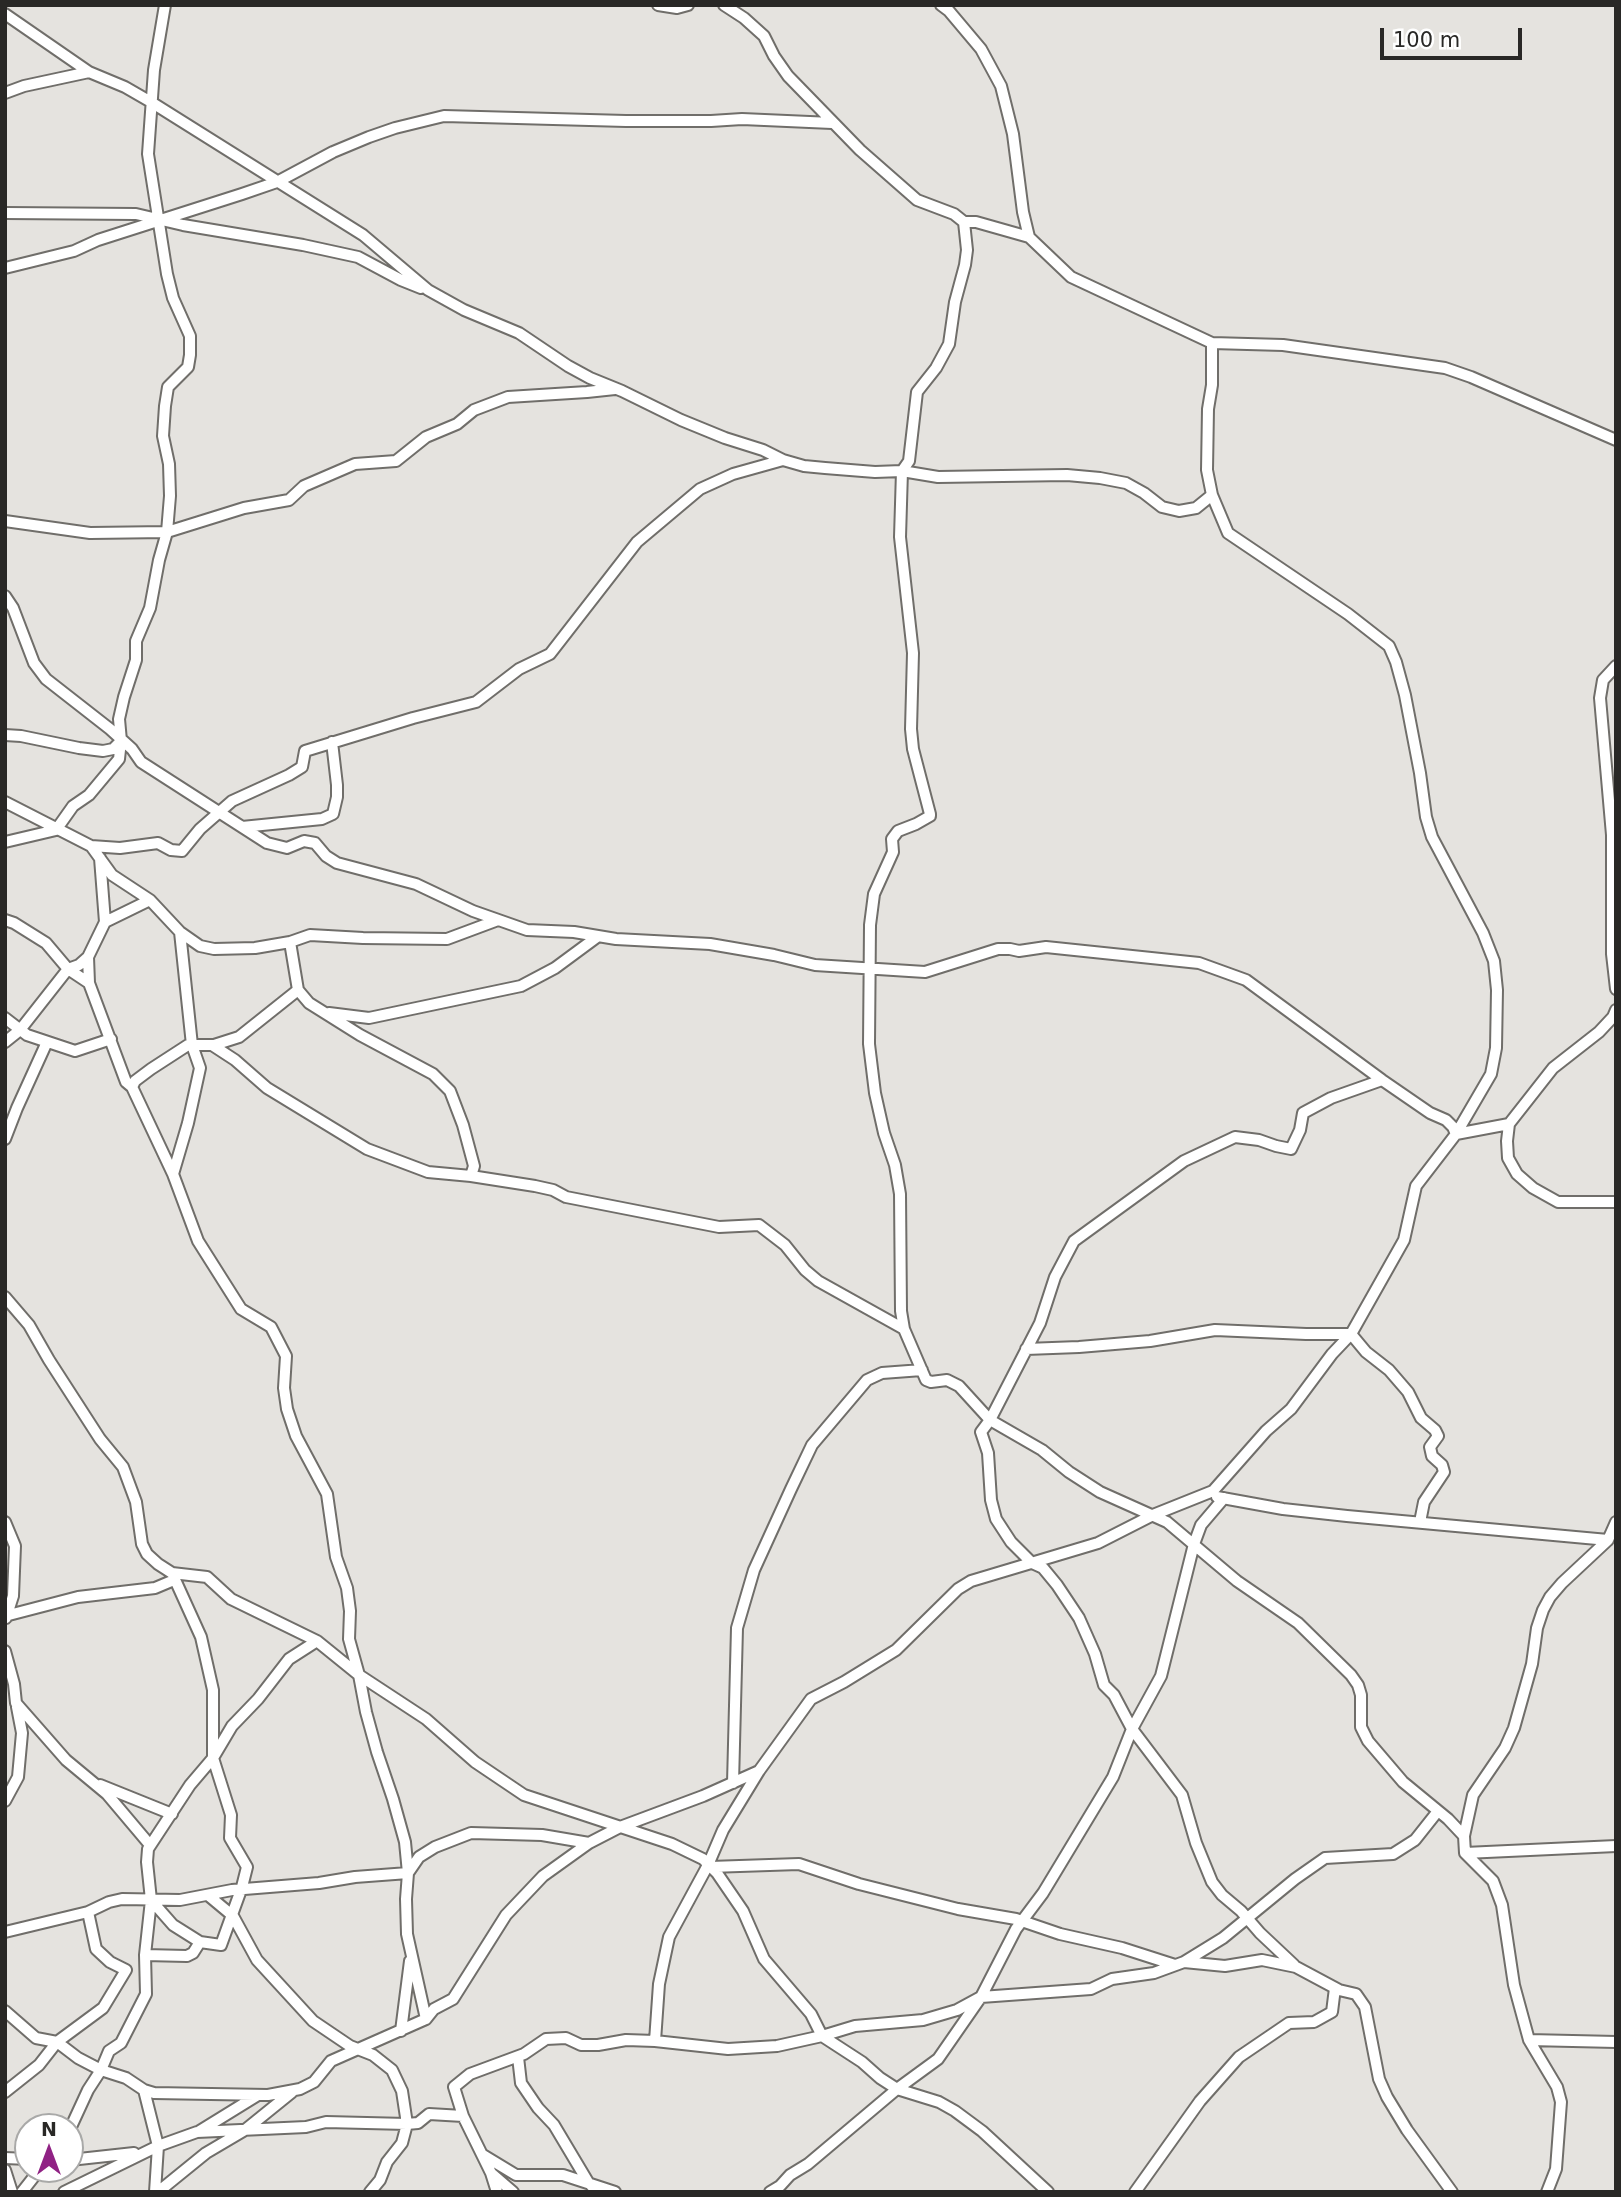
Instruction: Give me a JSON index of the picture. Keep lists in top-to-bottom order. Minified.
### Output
{"scale_bar":"100 m","north":"top"}
